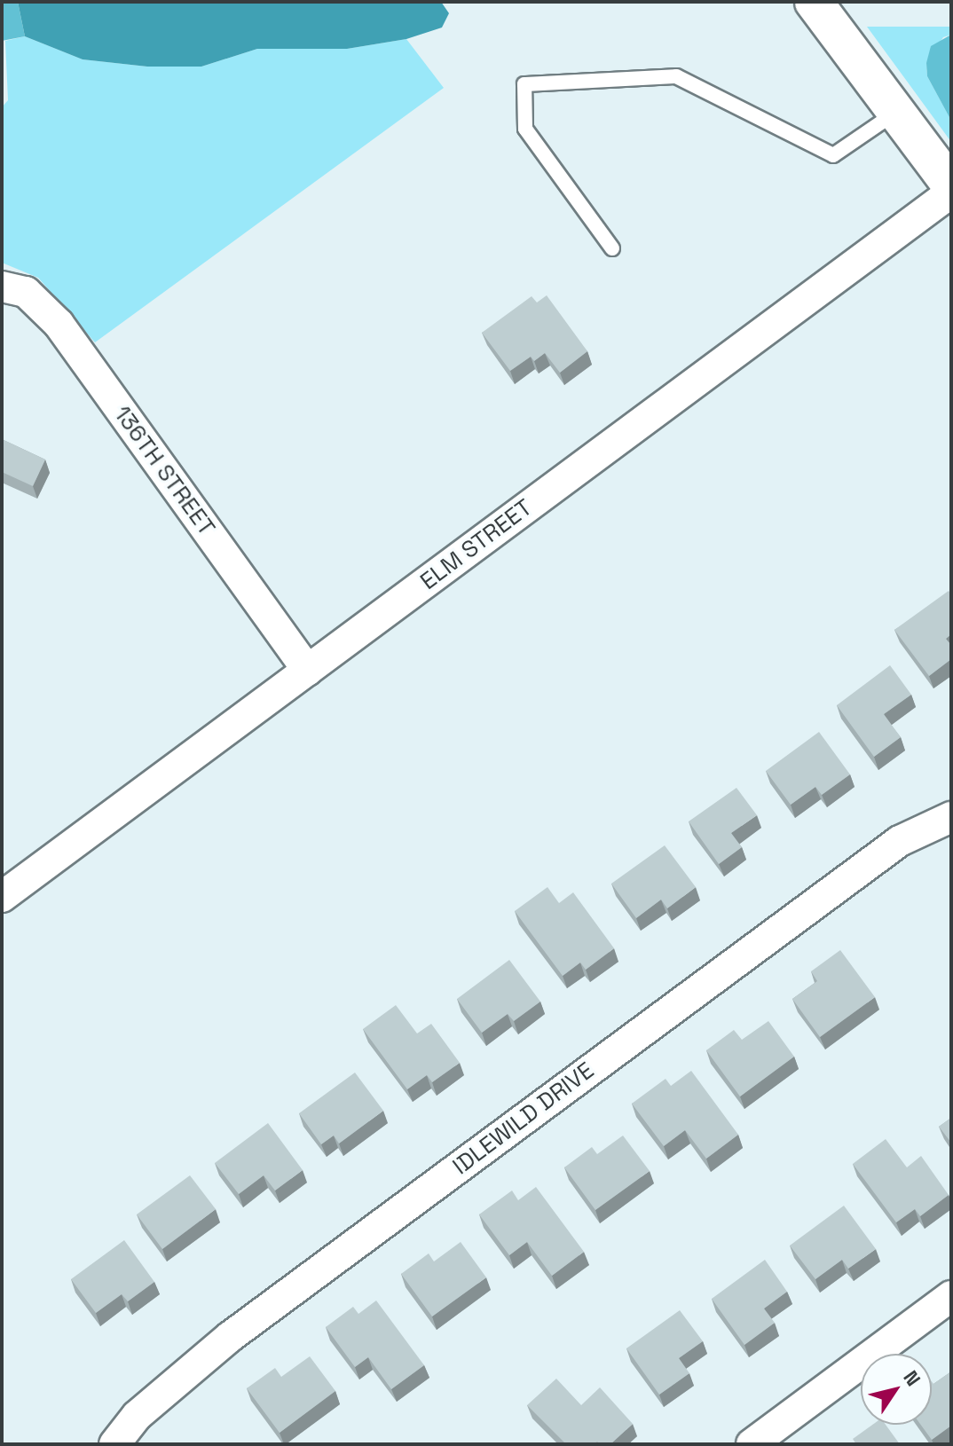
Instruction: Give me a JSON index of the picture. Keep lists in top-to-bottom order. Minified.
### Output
{"streets":{"street":["136TH STREET","ELM STREET","IDLEWILD DRIVE"]},"crossings":[["136TH STREET","ELM STREET"]],"north":"top right"}
